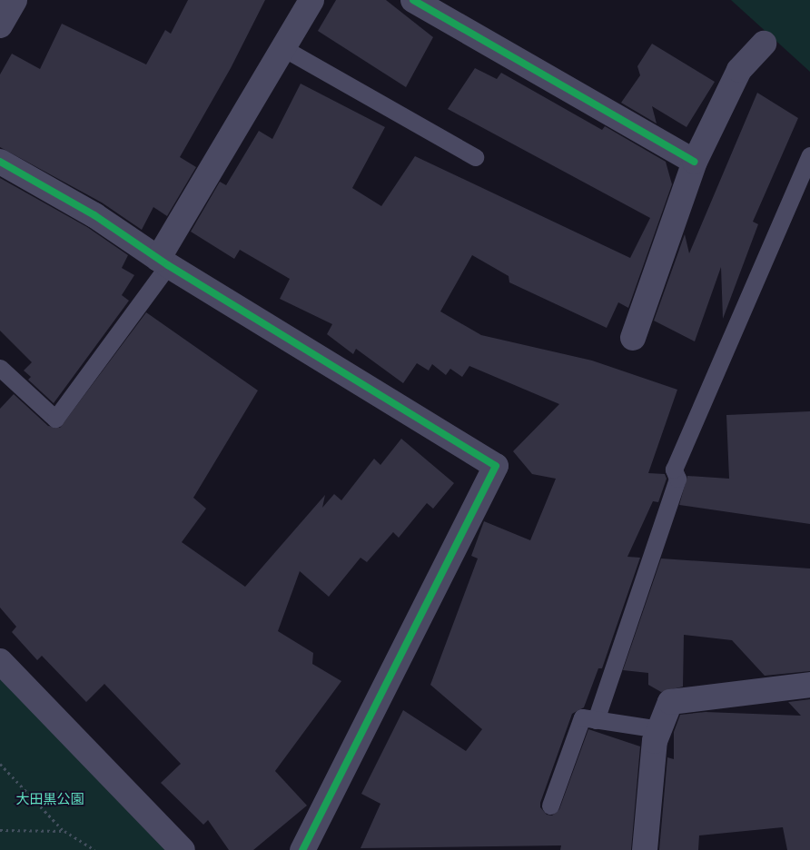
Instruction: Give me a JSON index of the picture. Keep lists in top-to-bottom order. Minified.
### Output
{"parks":["大田黒公園"]}
